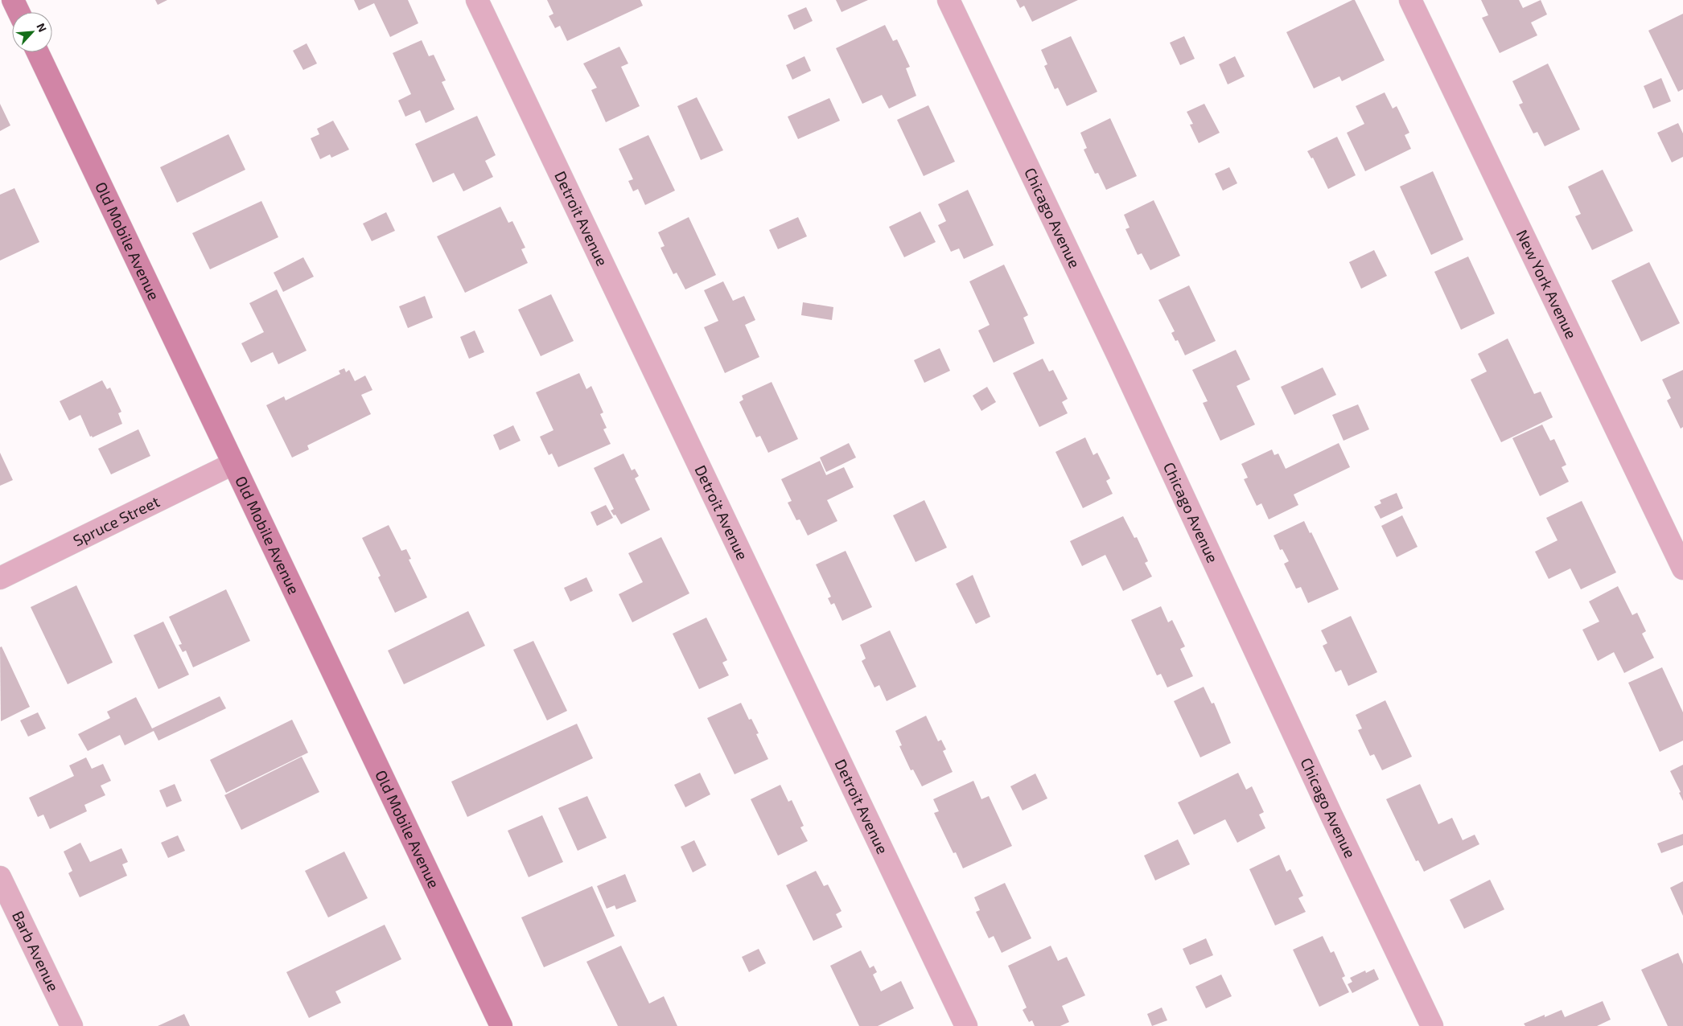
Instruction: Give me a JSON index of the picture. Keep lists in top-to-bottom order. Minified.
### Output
{"streets":{"main road":["Old Mobile Avenue"],"street":["Chicago Avenue","Detroit Avenue","New York Avenue","Spruce Street","Barb Avenue"]},"crossings":[["Old Mobile Avenue","Spruce Street"]],"north":"top right"}
